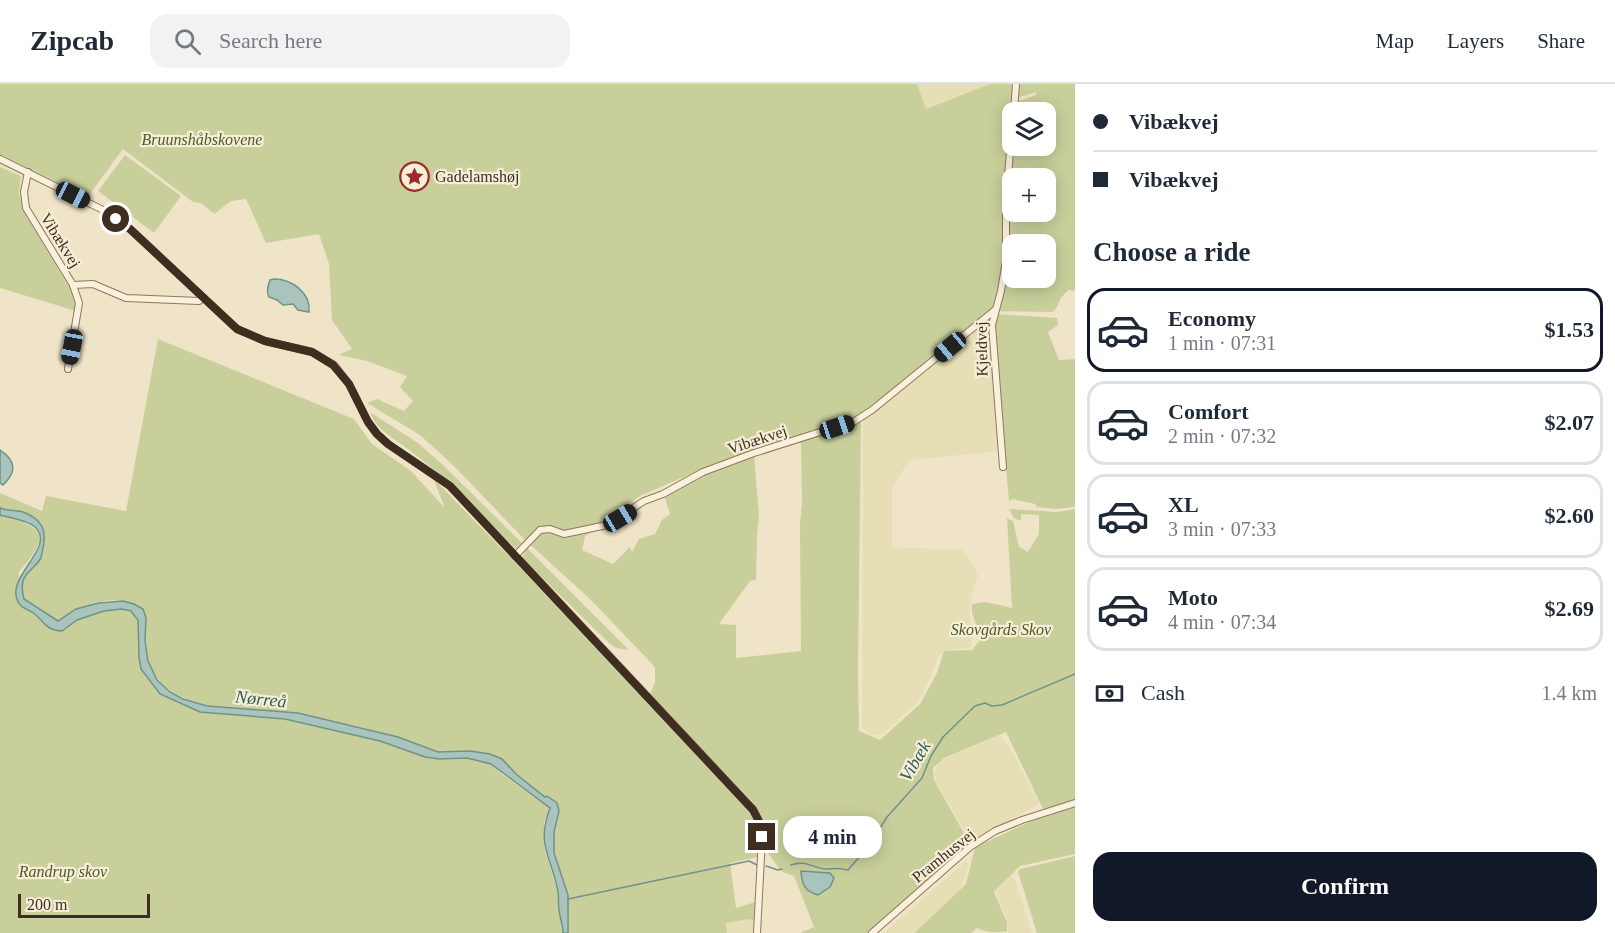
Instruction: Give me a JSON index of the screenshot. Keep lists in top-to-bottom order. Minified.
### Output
{"streets":{"street":["Vibækvej","Kjeldvej","Pramhusvej"]},"crossings":[["Vibækvej","Kjeldvej"]],"water":["Nørreå","Vibæk"],"parks":["Bruunshåbskovene","Skovgårds Skov","Randrup skov"],"places":{"place":["Gadelamshøj"]},"scale_bar":"200 m","page":{"header":"Zipcab","search":"Search here","nav":["Map","Layers","Share"],"banner":["Vibækvej","Vibækvej"],"map_buttons":["+","−"],"heading":"Choose a ride","list":[{"name":"Economy","note":"1 min · 07:31","value":"$1.53"},{"name":"Comfort","note":"2 min · 07:32","value":"$2.07"},{"name":"XL","note":"3 min · 07:33","value":"$2.60"},{"name":"Moto","note":"4 min · 07:34","value":"$2.69"}],"pay":["Cash","1.4 km"],"bubble":"4 min","buttons":"Confirm","scale":"200 m"}}
